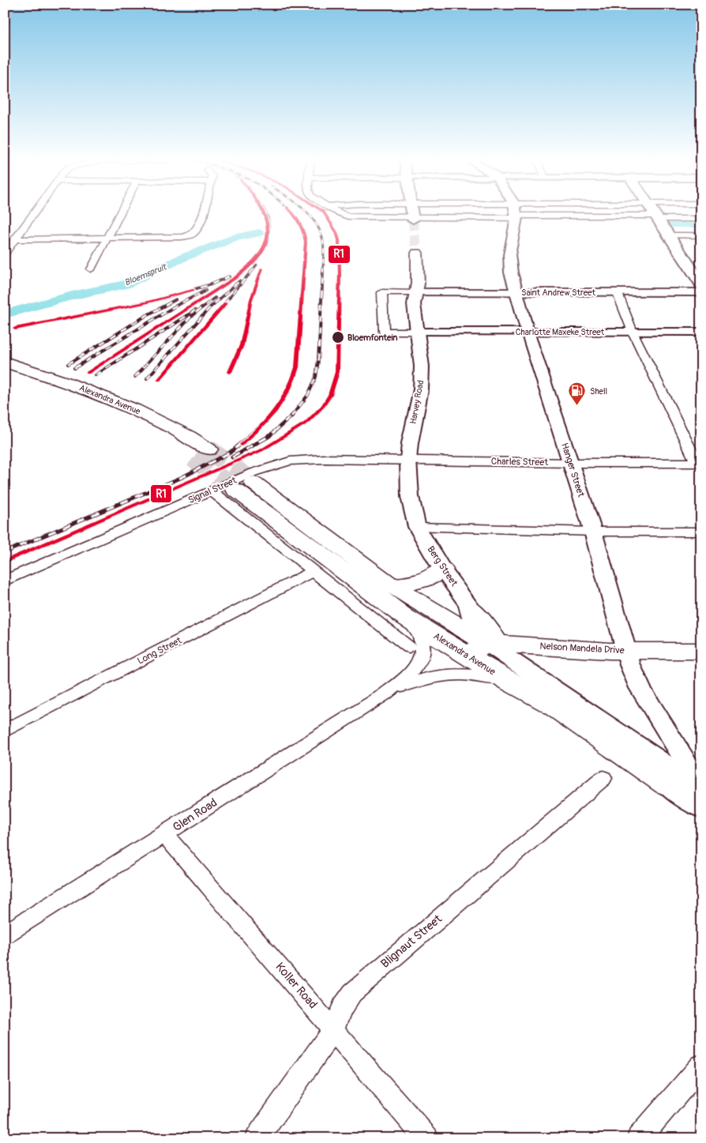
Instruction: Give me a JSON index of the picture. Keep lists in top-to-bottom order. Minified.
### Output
{"streets":{"highway":["Alexandra Avenue","Nelson Mandela Drive"],"main road":["Harvey Road","Hanger Street","Berg Street"],"street":["Saint Andrew Street","Charlotte Maxeke Street","Charles Street","Signal Street","Long Street","Glen Road","Blignaut Street","Koller Road"]},"crossings":[["Saint Andrew Street","Harvey Road"],["Saint Andrew Street","Hanger Street"],["Charlotte Maxeke Street","Harvey Road"],["Charlotte Maxeke Street","Hanger Street"],["Alexandra Avenue","Hanger Street"],["Alexandra Avenue","Berg Street"],["Alexandra Avenue","Nelson Mandela Drive"],["Alexandra Avenue","Glen Road"],["Harvey Road","Charles Street"],["Harvey Road","Signal Street"],["Harvey Road","Berg Street"],["Charles Street","Hanger Street"],["Charles Street","Signal Street"],["Hanger Street","Nelson Mandela Drive"],["Berg Street","Nelson Mandela Drive"],["Glen Road","Koller Road"],["Blignaut Street","Koller Road"]],"water":["Bloemspruit"],"places":{"other":["Bloemfontein"],"fuel station":["Shell"]},"lines":["transit line R1"]}
